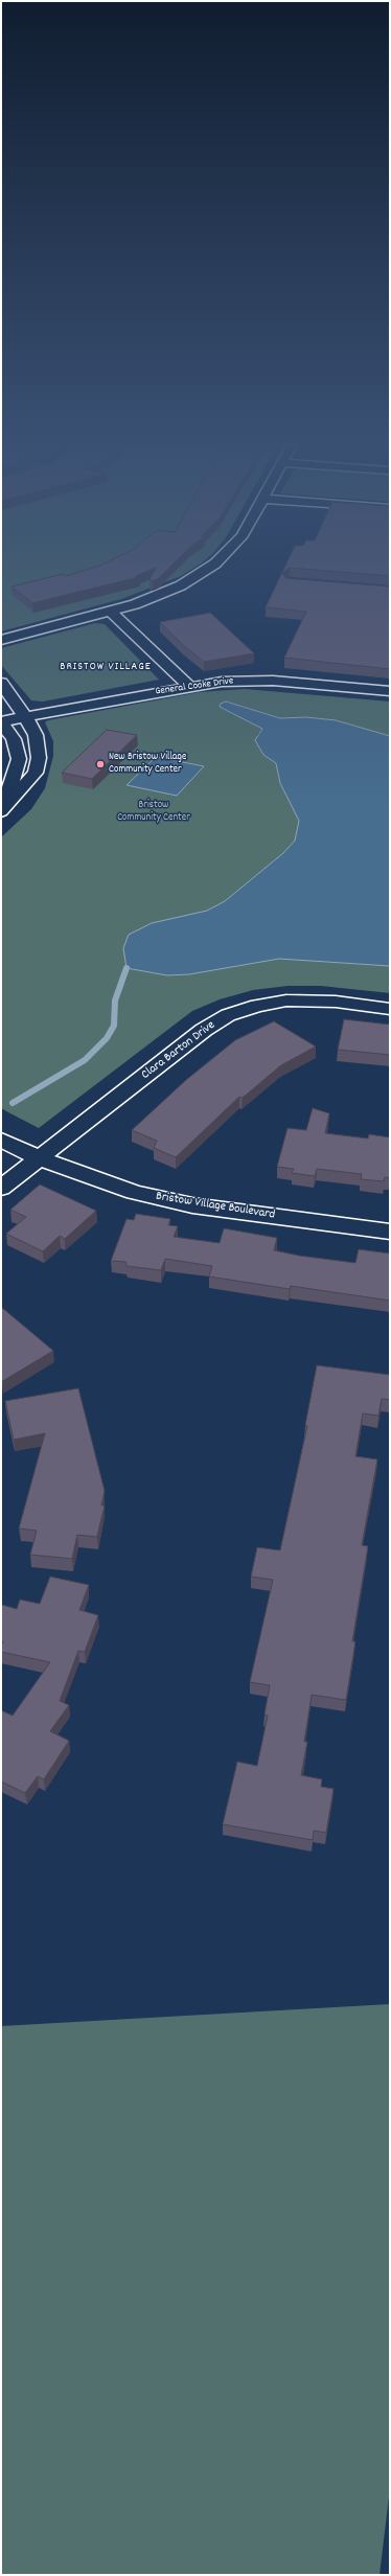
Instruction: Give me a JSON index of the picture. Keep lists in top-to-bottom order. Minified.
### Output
{"streets":{"street":["General Cooke Drive","Clara Barton Drive","Bristow Village Boulevard"]},"crossings":[["Clara Barton Drive","Bristow Village Boulevard"]],"districts":["BRISTOW VILLAGE"],"parks":["Bristow Community Center"],"places":["New Bristow Village Community Center"]}
